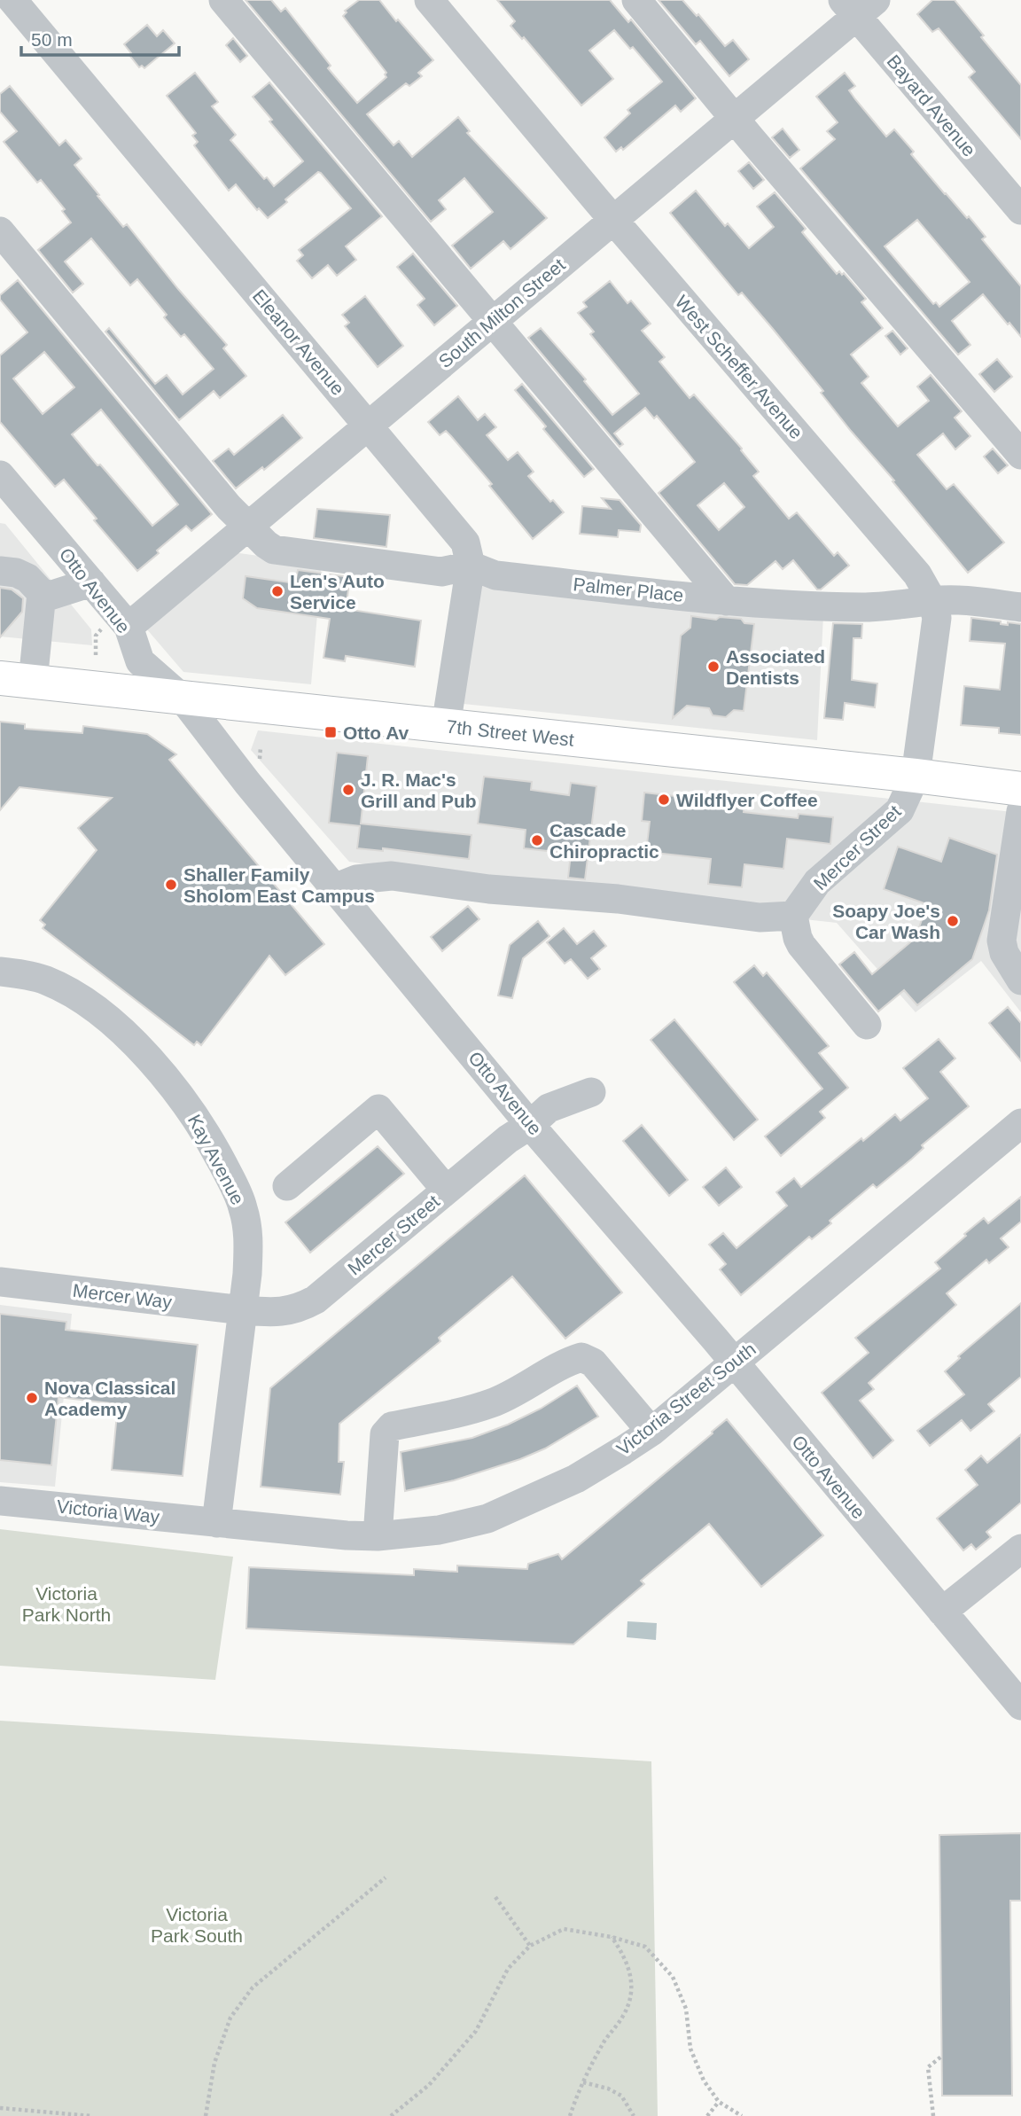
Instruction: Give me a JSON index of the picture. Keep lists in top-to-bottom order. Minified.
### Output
{"streets":{"main road":["7th Street West"],"street":["Bayard Avenue","South Milton Street","Eleanor Avenue","West Scheffer Avenue","Palmer Place","Otto Avenue","Mercer Street","Kay Avenue","Mercer Way","Victoria Street South","Victoria Way"]},"crossings":[["Bayard Avenue","South Milton Street"],["South Milton Street","Eleanor Avenue"],["South Milton Street","West Scheffer Avenue"],["South Milton Street","Otto Avenue"],["Eleanor Avenue","Palmer Place"],["Eleanor Avenue","7th Street West"],["West Scheffer Avenue","Palmer Place"],["West Scheffer Avenue","7th Street West"],["West Scheffer Avenue","Mercer Street"],["Otto Avenue","7th Street West"],["Otto Avenue","Mercer Street"],["Otto Avenue","Victoria Street South"],["7th Street West","Mercer Street"],["Mercer Street","Kay Avenue"],["Mercer Street","Mercer Way"],["Kay Avenue","Mercer Way"],["Kay Avenue","Victoria Street South"],["Kay Avenue","Victoria Way"],["Victoria Street South","Victoria Way"]],"parks":["Victoria Park North","Victoria Park South"],"places":{"other":["Len's Auto Service","Associated Dentists","J. R. Mac's Grill and Pub","Wildflyer Coffee","Cascade Chiropractic","Shaller Family Sholom East Campus","Soapy Joe's Car Wash","Nova Classical Academy"],"transit":["Otto Av"]},"scale_bar":"50 m"}
